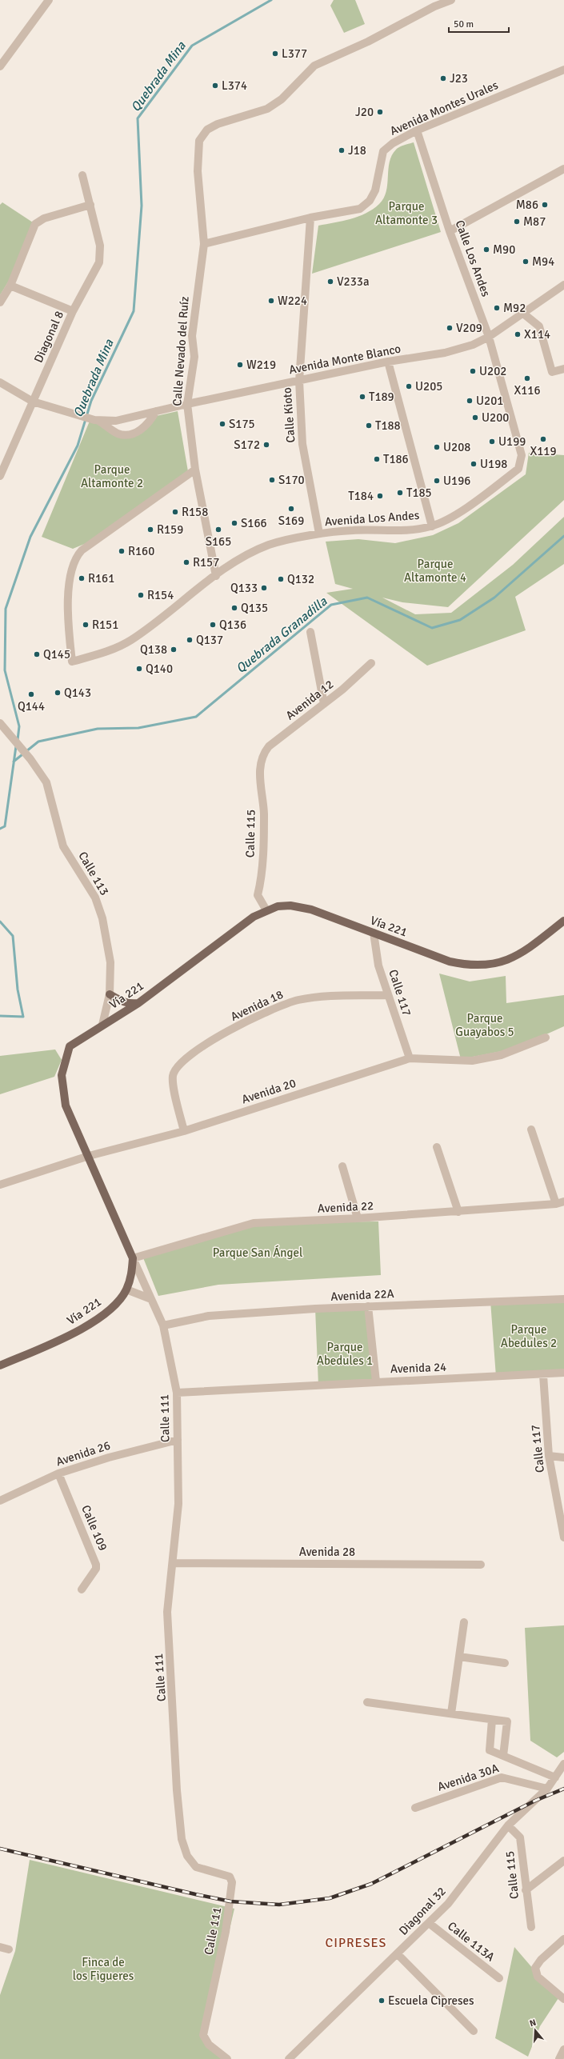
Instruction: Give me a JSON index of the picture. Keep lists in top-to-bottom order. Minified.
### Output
{"streets":{"main road":["Vía 221"],"street":["Avenida Montes Urales","Calle Los Andes","Diagonal 8","Calle Nevado del Ruíz","Avenida Monte Blanco","Calle Kioto","Avenida Los Andes","Avenida 12","Calle 115","Calle 113","Calle 117","Avenida 18","Avenida 20","Avenida 22","Avenida 22A","Avenida 24","Calle 111","Avenida 26","Calle 109","Avenida 28","Avenida 30A","Diagonal 32","Calle 113A"]},"crossings":[["Avenida Montes Urales","Calle Los Andes"],["Avenida Montes Urales","Calle Nevado del Ruíz"],["Avenida Montes Urales","Calle Kioto"],["Calle Los Andes","Avenida Monte Blanco"],["Calle Los Andes","Avenida Los Andes"],["Calle Nevado del Ruíz","Avenida Monte Blanco"],["Calle Nevado del Ruíz","Avenida Los Andes"],["Avenida Monte Blanco","Calle Kioto"],["Calle Kioto","Avenida Los Andes"],["Avenida 12","Calle 115"],["Calle 115","Vía 221"],["Calle 115","Diagonal 32"],["Calle 113","Vía 221"],["Vía 221","Calle 117"],["Vía 221","Avenida 20"],["Vía 221","Avenida 22"],["Vía 221","Calle 111"],["Calle 117","Avenida 18"],["Calle 117","Avenida 20"],["Calle 117","Avenida 24"],["Avenida 18","Avenida 20"],["Avenida 22","Calle 111"],["Avenida 22A","Calle 111"],["Avenida 24","Calle 111"],["Calle 111","Avenida 26"],["Calle 111","Avenida 28"],["Avenida 26","Calle 109"],["Avenida 30A","Diagonal 32"],["Diagonal 32","Calle 113A"]],"districts":["CIPRESES"],"water":["Quebrada Mina","Quebrada Granadilla"],"parks":["Parque Altamonte 3","Parque Altamonte 2","Parque Altamonte 4","Parque Guayabos 5","Parque San Ángel","Parque Abedules 2","Parque Abedules 1","Finca de los Figueres"],"places":["L377","J23","L374","J20","J18","M86","M87","M90","M94","V233a","W224","M92","V209","X114","W219","U202","X116","U205","T189","U201","U200","S175","T188","X119","U199","S172","U208","T186","U198","S170","U196","T185","T184","S169","R158","S166","R159","S165","R160","R157","R161","Q132","Q133","R154","Q135","R151","Q136","Q137","Q138","Q145","Q140","Q143","Q144","Escuela Cipreses"],"scale_bar":"50 m","north":"top"}
